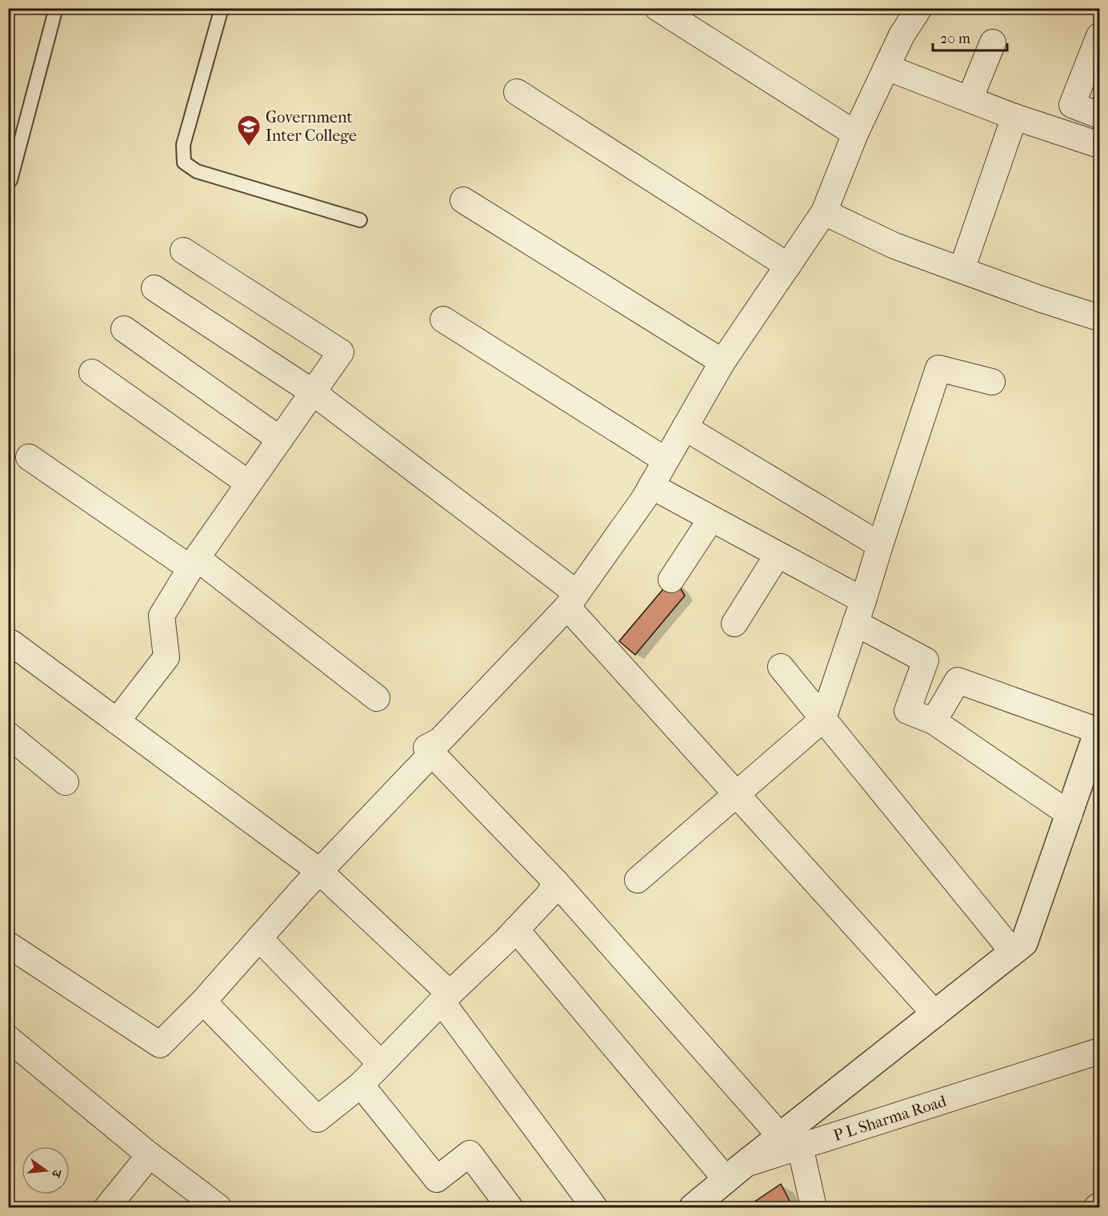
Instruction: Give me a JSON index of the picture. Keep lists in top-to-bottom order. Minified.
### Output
{"streets":{"street":["P L Sharma Road"]},"places":{"school or university":["Government Inter College"]},"scale_bar":"20 m","north":"right"}
